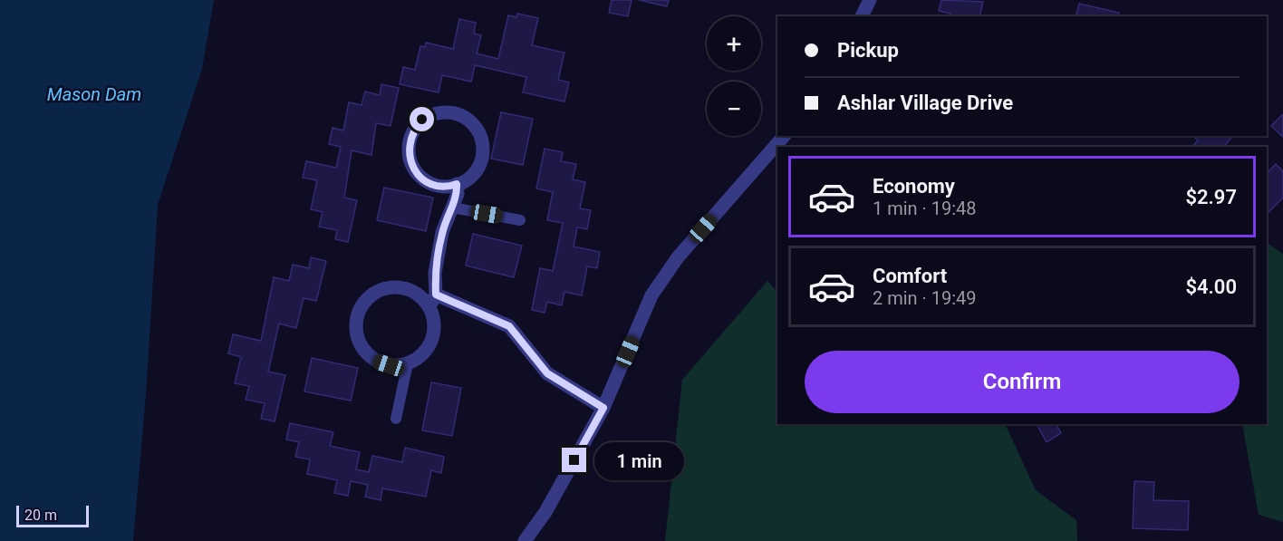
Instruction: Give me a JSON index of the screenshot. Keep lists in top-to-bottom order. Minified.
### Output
{"water":["Mason Dam"],"scale_bar":"20 m","page":{"map_buttons":["+","−"],"banner":["Pickup","Ashlar Village Drive"],"list":[{"name":"Economy","note":"1 min · 19:48","value":"$2.97"},{"name":"Comfort","note":"2 min · 19:49","value":"$4.00"}],"buttons":"Confirm","bubble":"1 min","scale":"20 m"}}
